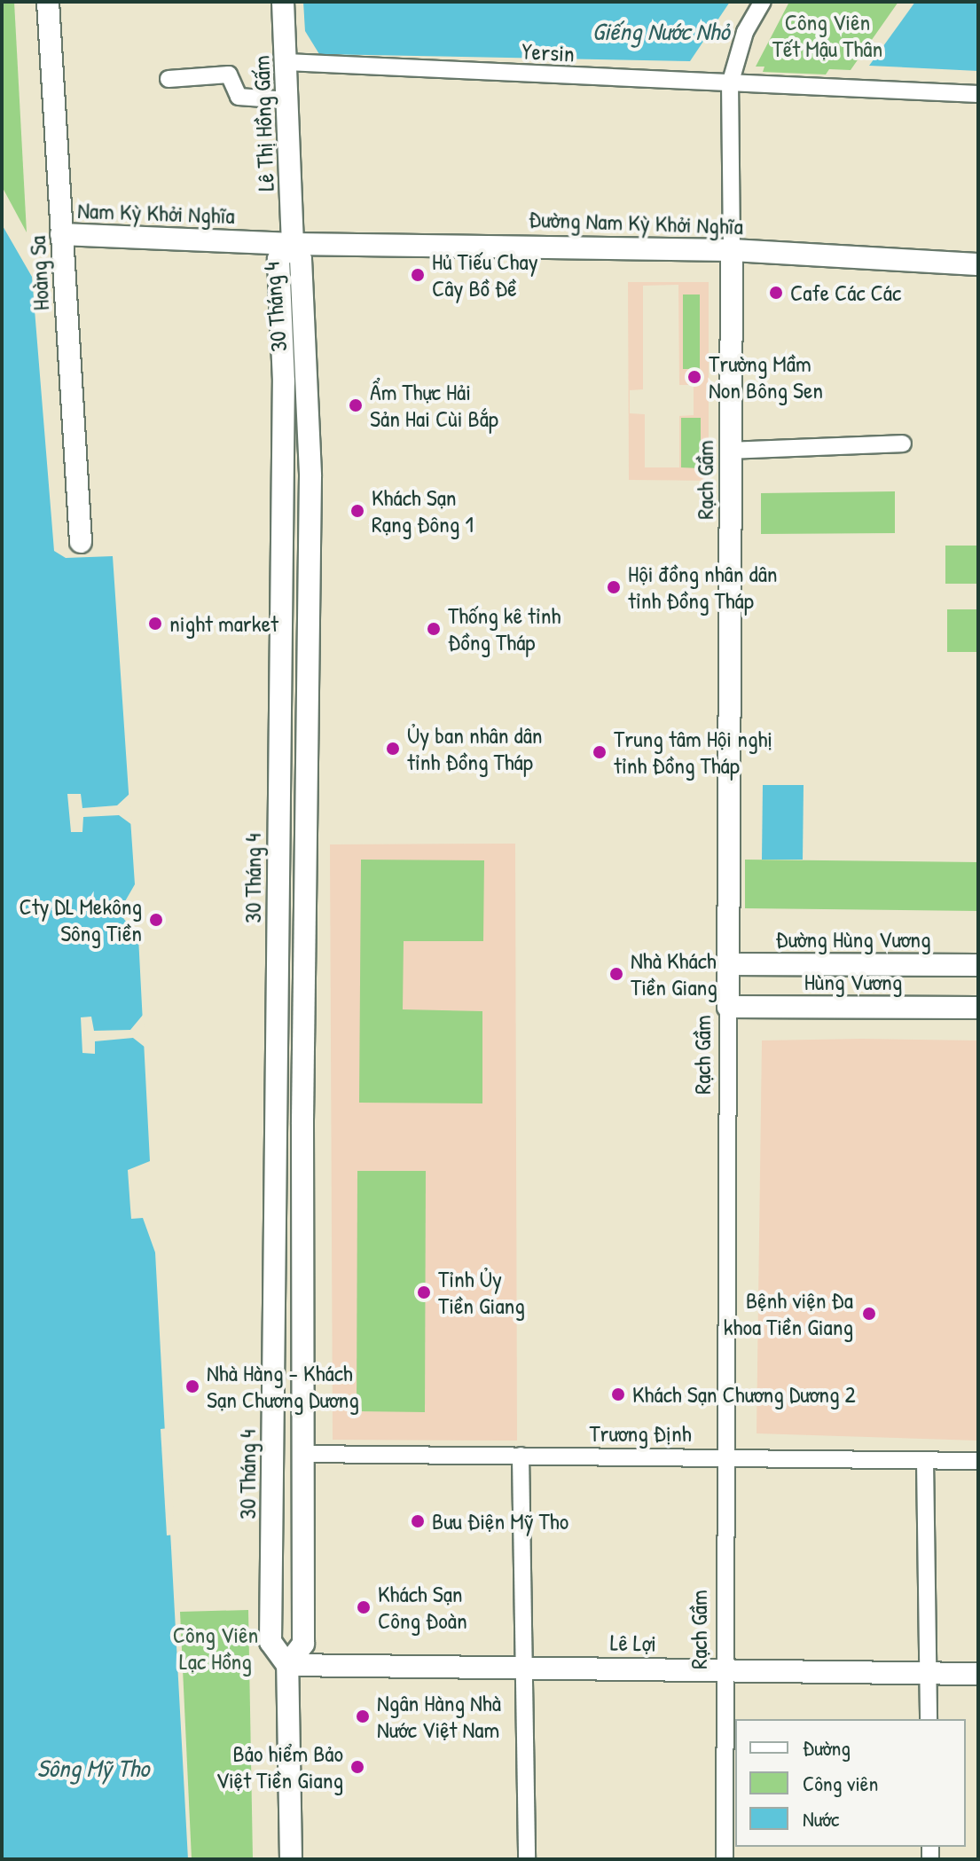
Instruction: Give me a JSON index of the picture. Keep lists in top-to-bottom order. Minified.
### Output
{"streets":{"main road":["Lê Thị Hồng Gấm","Nam Kỳ Khởi Nghĩa","Đường Nam Kỳ Khởi Nghĩa","Hoàng Sa","30 Tháng 4","Rạch Gầm","Đường Hùng Vương","Hùng Vương","Lê Lợi"],"street":["Yersin","Trương Định"]},"crossings":[["Yersin","Lê Thị Hồng Gấm"],["Lê Thị Hồng Gấm","Nam Kỳ Khởi Nghĩa"],["Lê Thị Hồng Gấm","Đường Nam Kỳ Khởi Nghĩa"],["Lê Thị Hồng Gấm","30 Tháng 4"],["Nam Kỳ Khởi Nghĩa","Đường Nam Kỳ Khởi Nghĩa"],["Nam Kỳ Khởi Nghĩa","Hoàng Sa"],["Nam Kỳ Khởi Nghĩa","30 Tháng 4"],["Đường Nam Kỳ Khởi Nghĩa","30 Tháng 4"],["Đường Nam Kỳ Khởi Nghĩa","Rạch Gầm"],["30 Tháng 4","Trương Định"],["30 Tháng 4","Lê Lợi"],["Rạch Gầm","Đường Hùng Vương"],["Rạch Gầm","Hùng Vương"],["Rạch Gầm","Trương Định"],["Rạch Gầm","Lê Lợi"]],"water":["Giếng Nước Nhỏ","Sông Mỹ Tho"],"parks":["Công Viên Tết Mậu Thân","Công Viên Lạc Hồng"],"places":["Hủ Tiếu Chay Cây Bồ Đề","Cafe Các Các","Trường Mầm Non Bông Sen","Ẩm Thực Hải Sản Hai Cùi Bắp","Khách Sạn Rạng Đông 1","Hội đồng nhân dân tỉnh Đồng Tháp","night market","Thống kê tỉnh Đồng Tháp","Ủy ban nhân dân tỉnh Đồng Tháp","Trung tâm Hội nghị tỉnh Đồng Tháp","Cty DL Mekông Sông Tiền","Nhà Khách Tiền Giang","Tỉnh Ủy Tiền Giang","Bệnh viện Đa khoa Tiền Giang","Nhà Hàng - Khách Sạn Chương Dương","Khách Sạn Chương Dương 2","Bưu Điện Mỹ Tho","Khách Sạn Công Đoàn","Ngân Hàng Nhà Nước Việt Nam","Bảo hiểm Bảo Việt Tiền Giang"],"legend":["Đường","Công viên","Nước"]}
